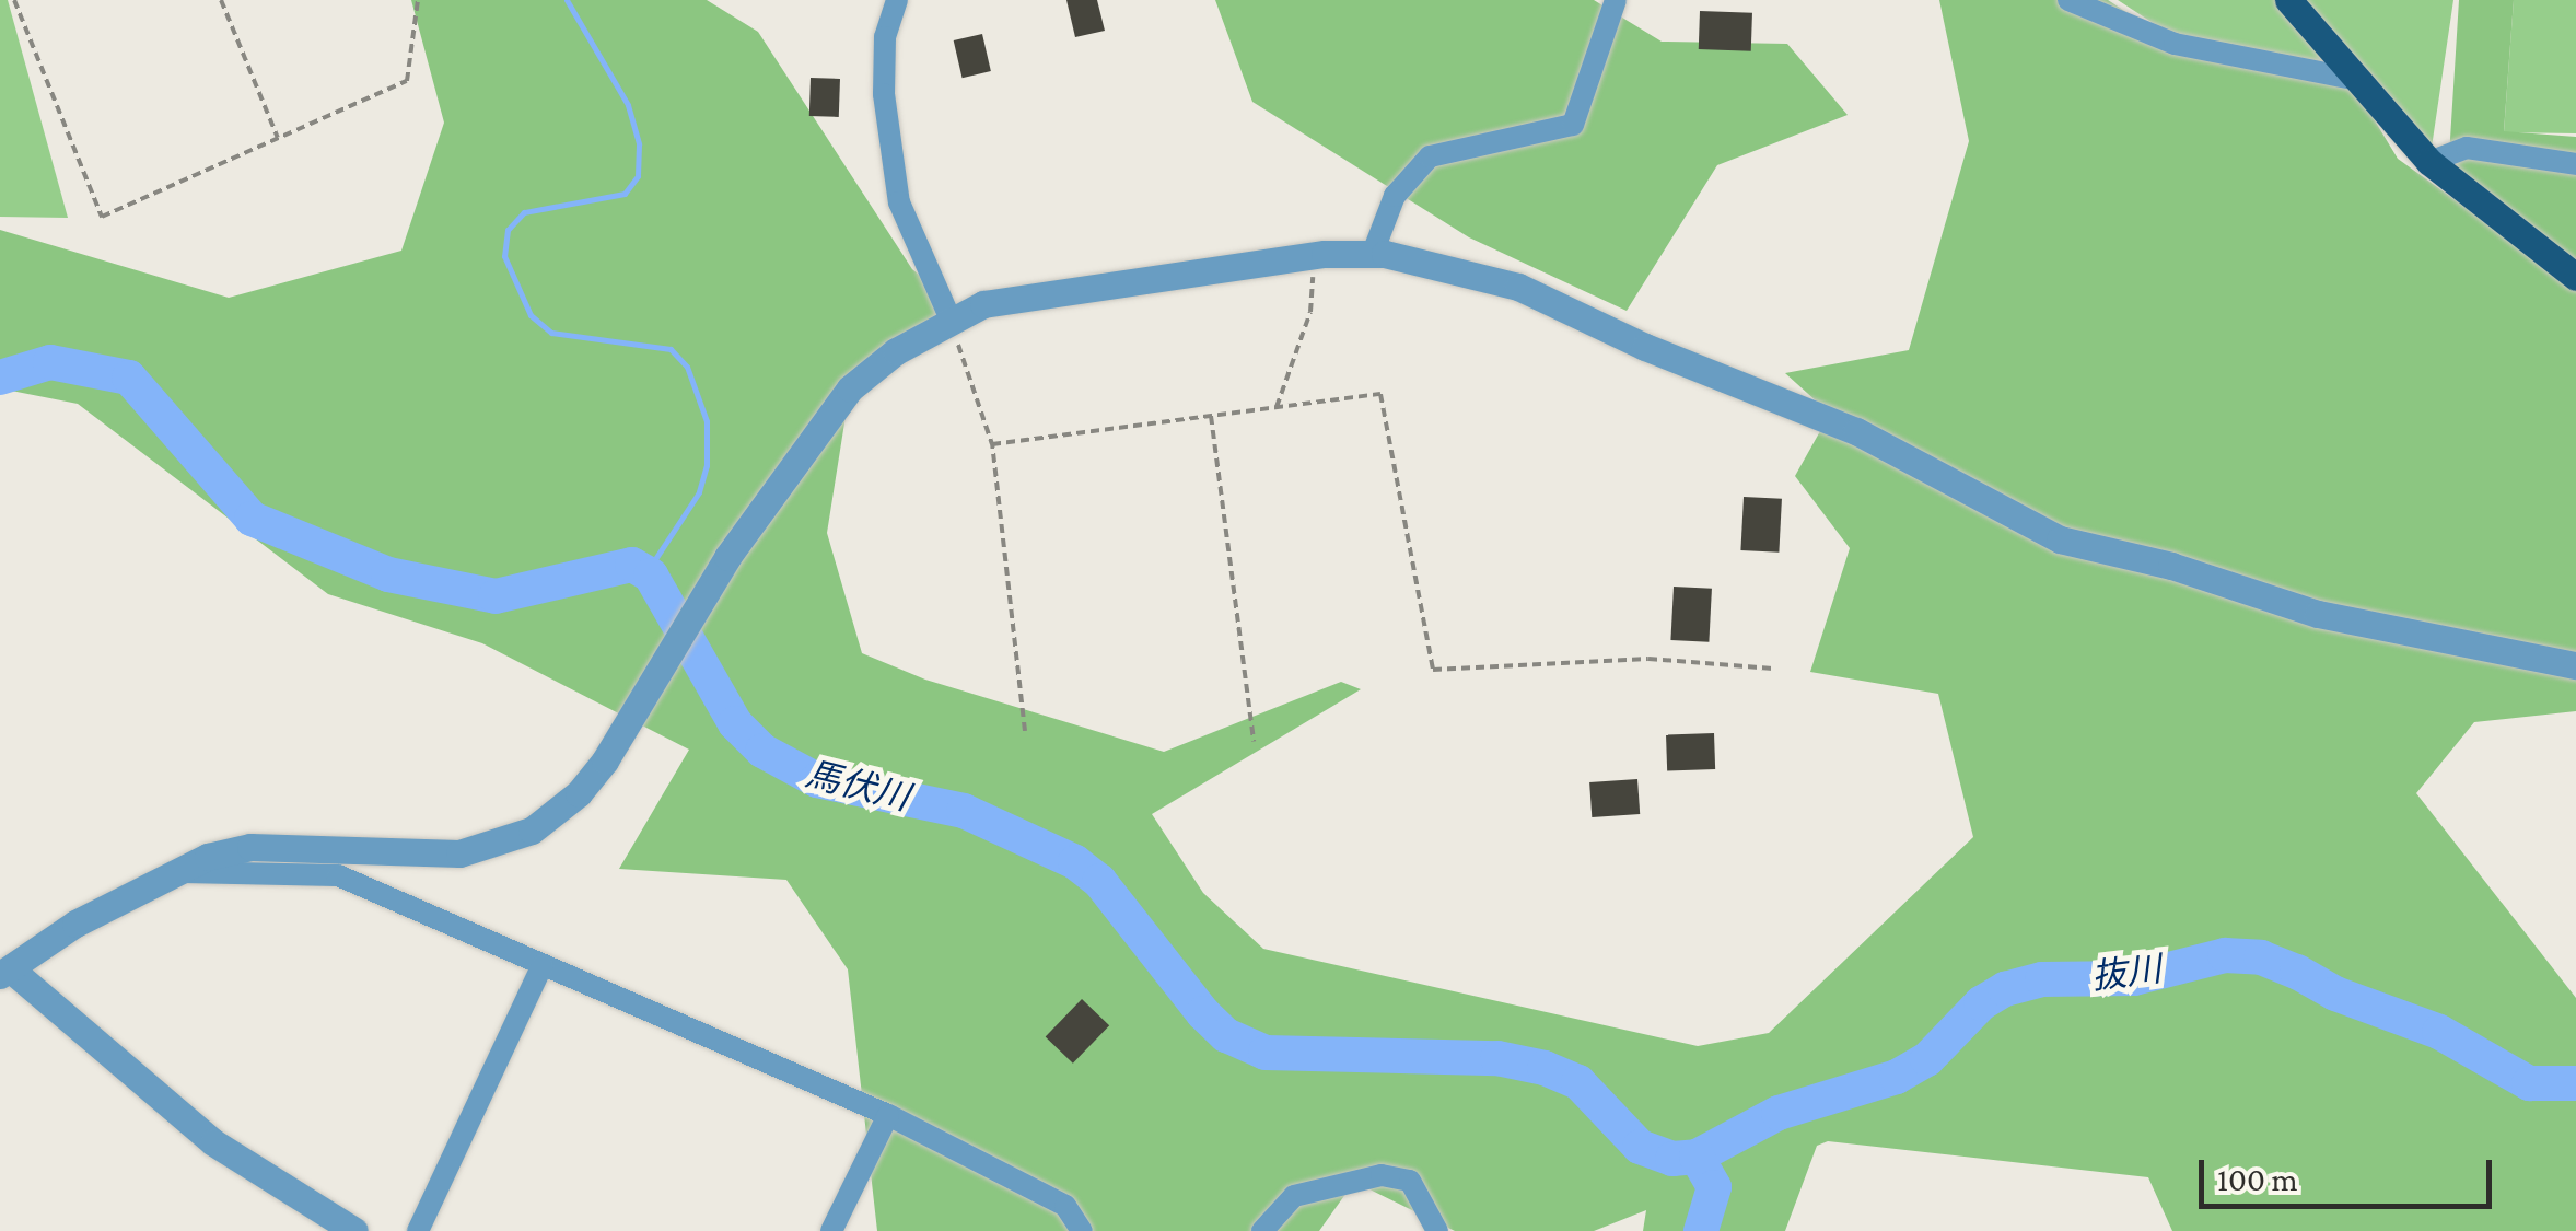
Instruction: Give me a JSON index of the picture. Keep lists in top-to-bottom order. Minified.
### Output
{"water":["馬伏川","抜川"],"scale_bar":"100 m"}
